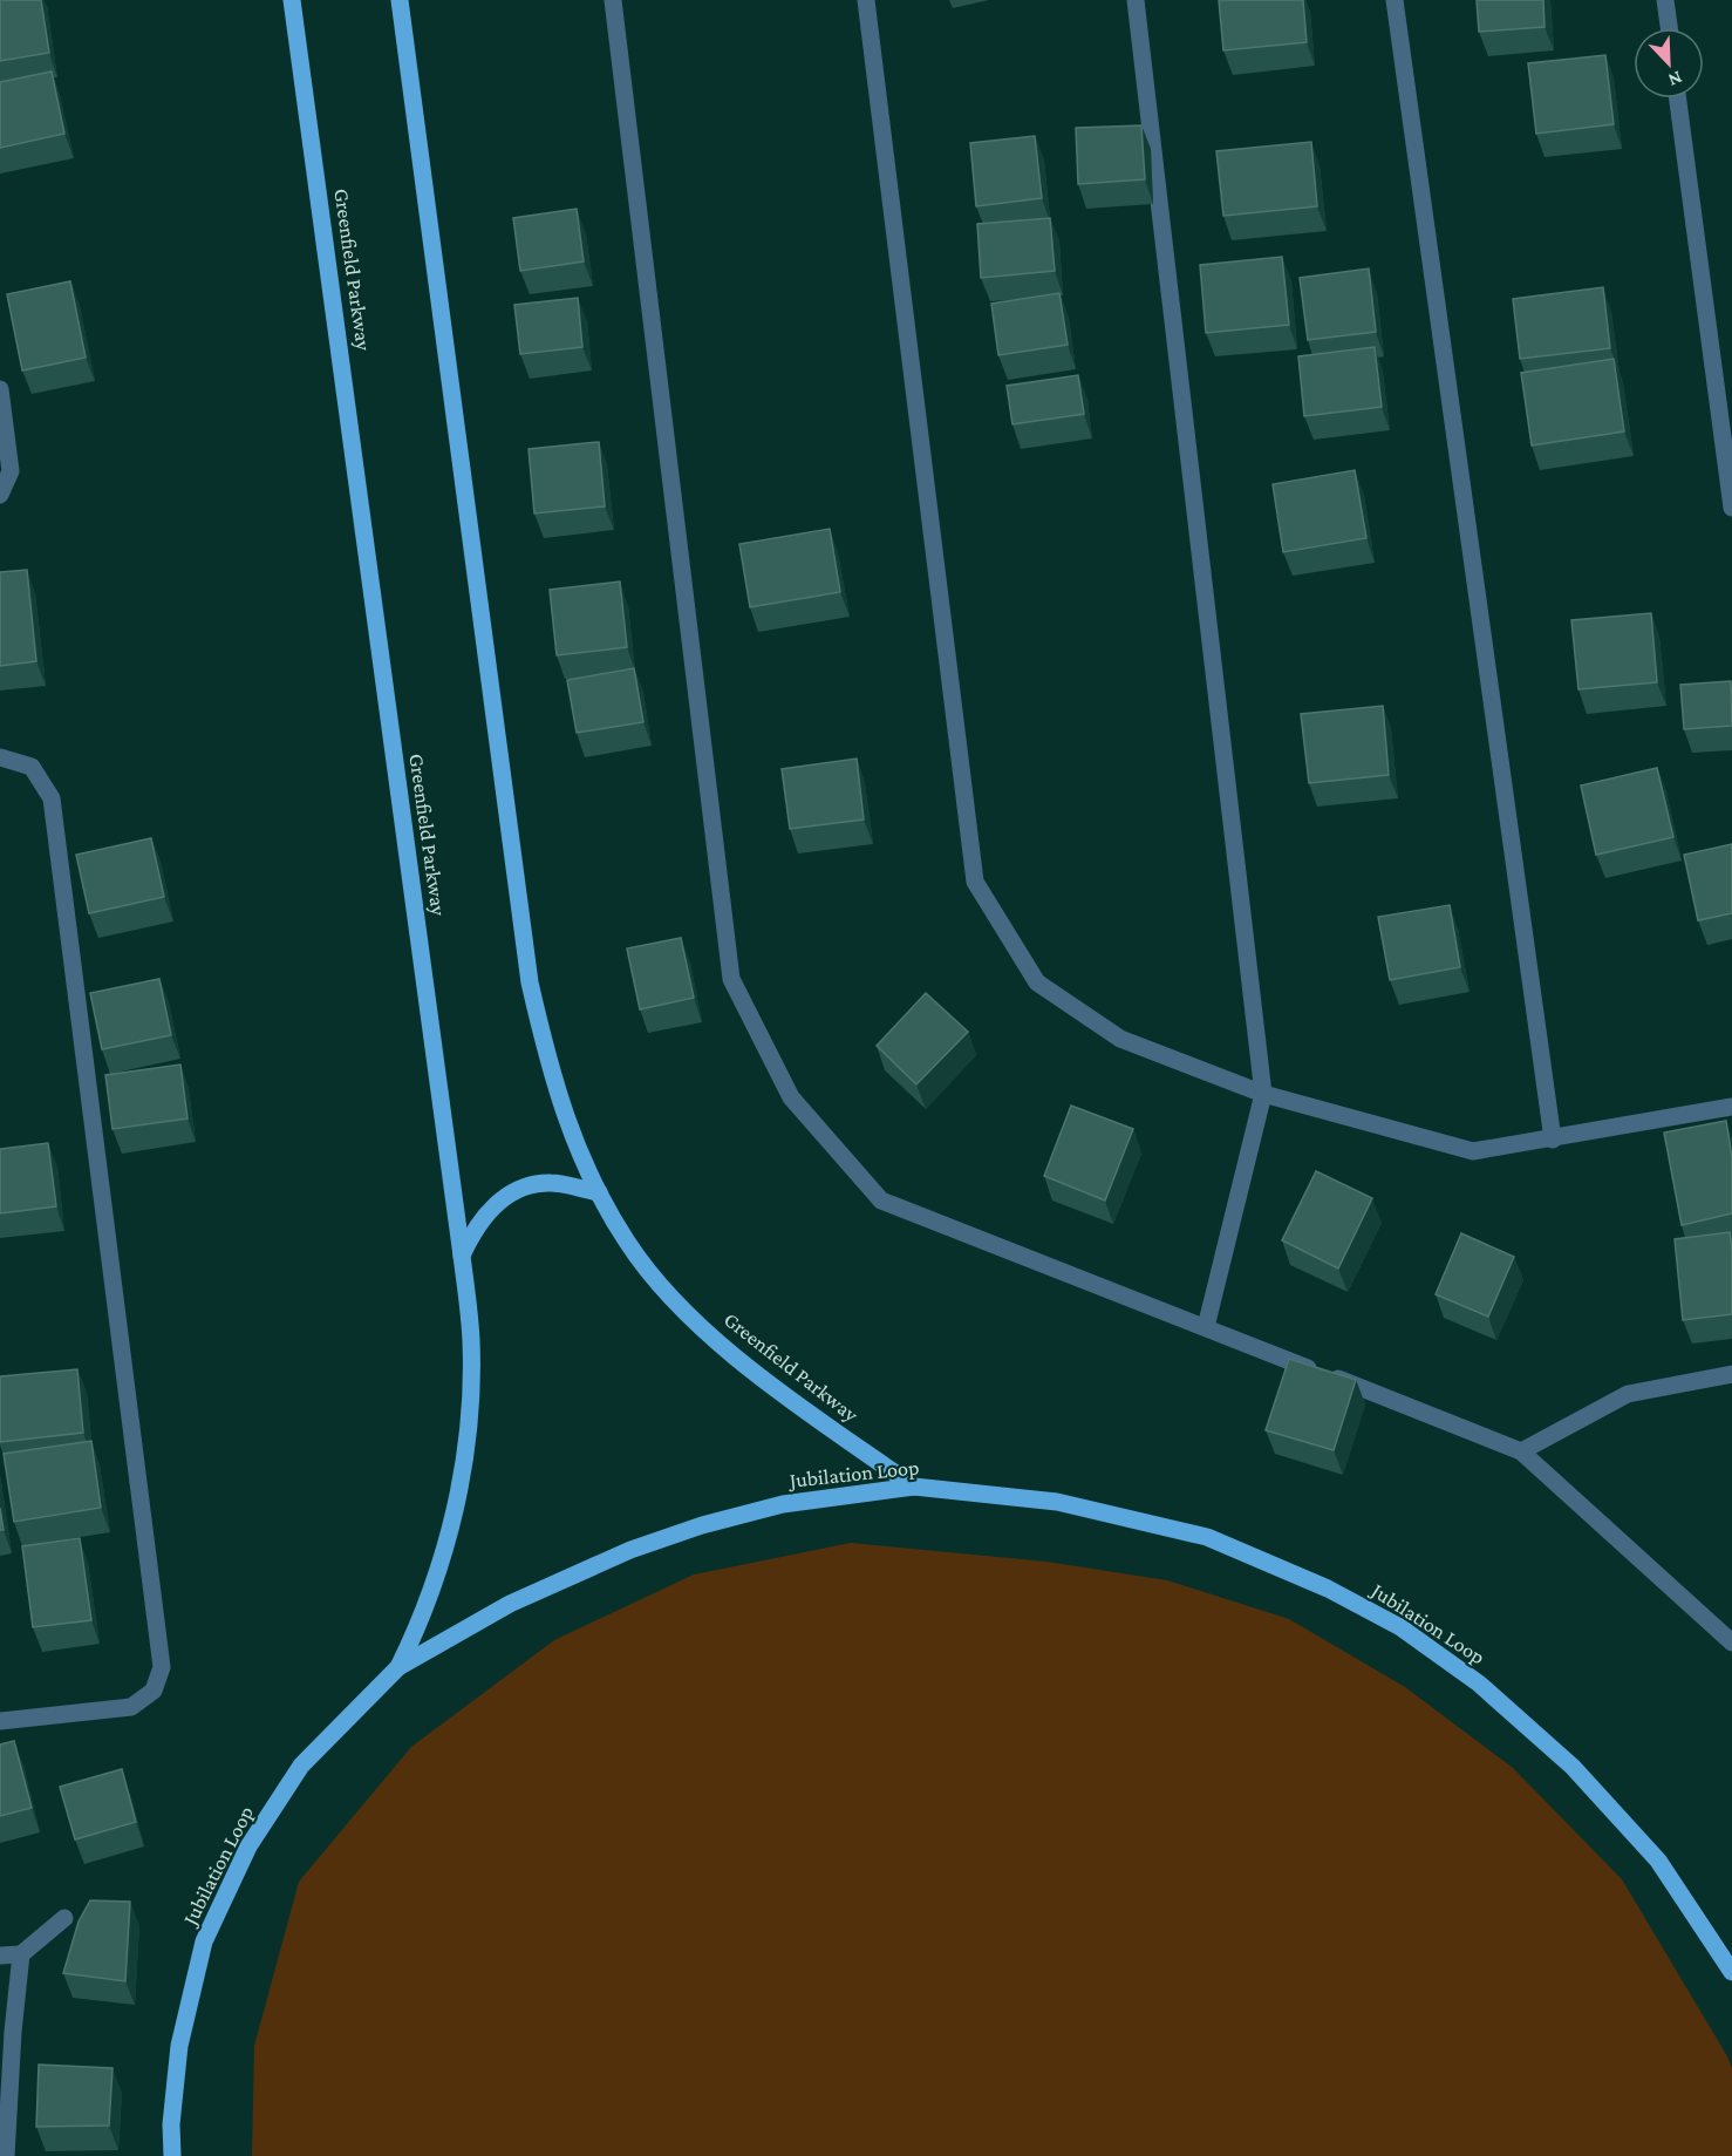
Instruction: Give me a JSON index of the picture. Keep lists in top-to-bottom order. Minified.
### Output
{"streets":{"main road":["Greenfield Parkway","Jubilation Loop"]},"crossings":[["Greenfield Parkway","Jubilation Loop"]],"north":"bottom right"}
